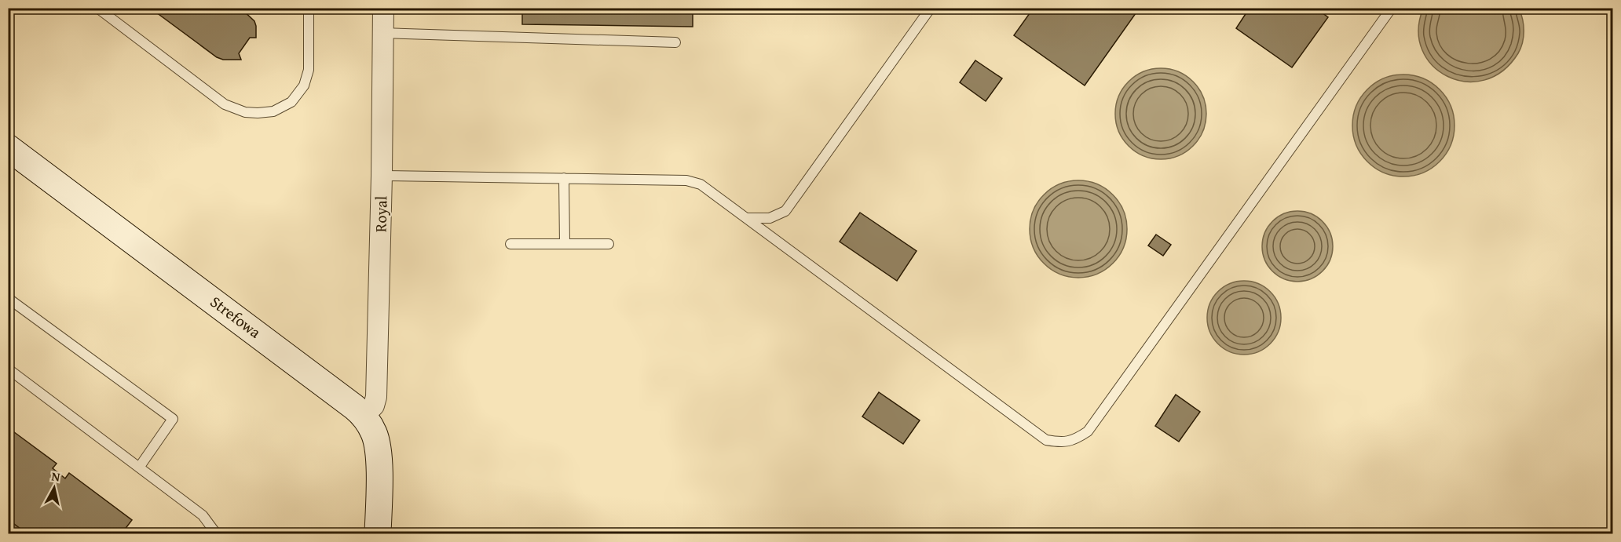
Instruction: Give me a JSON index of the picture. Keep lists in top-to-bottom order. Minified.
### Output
{"streets":{"street":["Royal","Strefowa"]},"crossings":[["Royal","Strefowa"]],"north":"top"}
